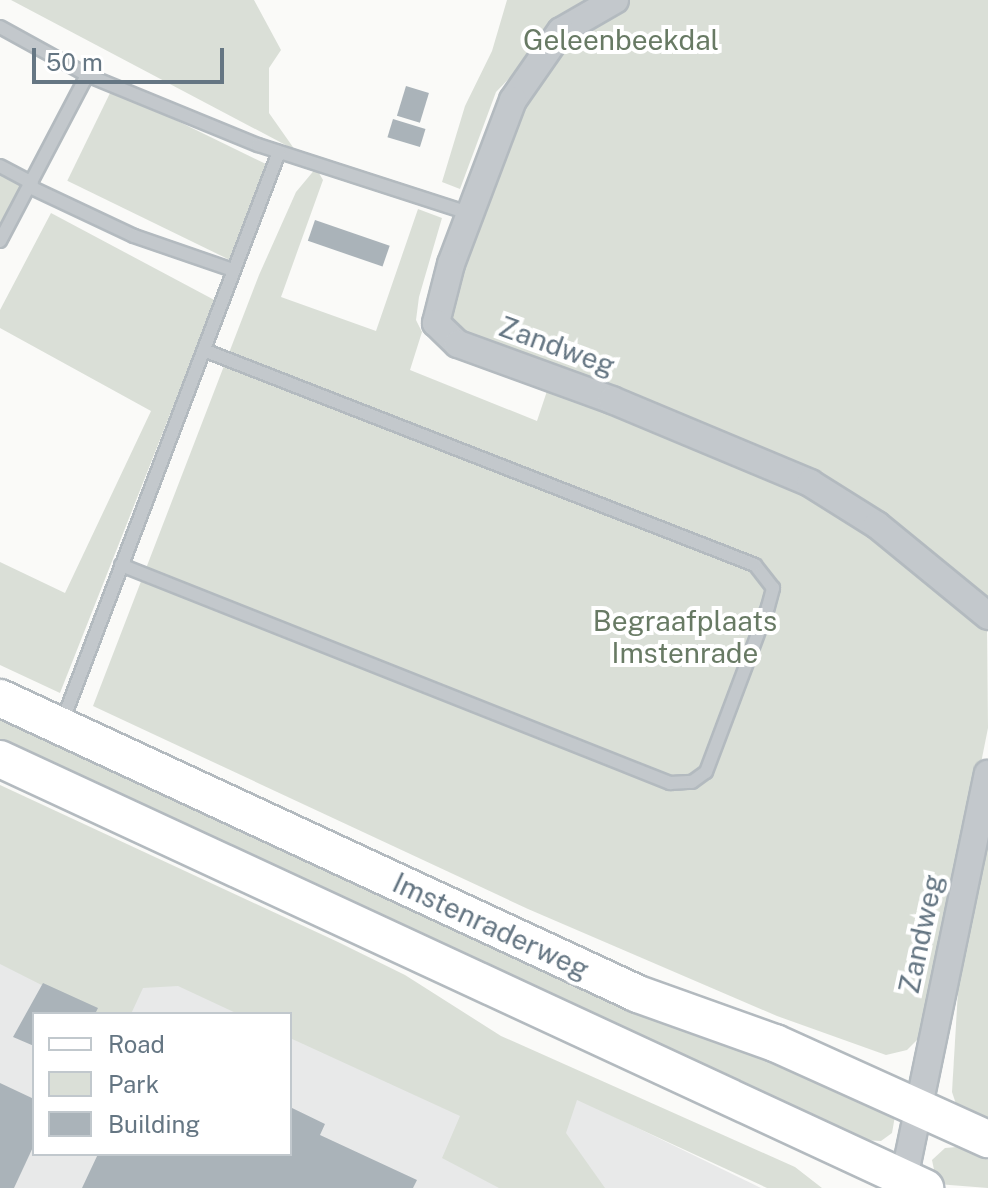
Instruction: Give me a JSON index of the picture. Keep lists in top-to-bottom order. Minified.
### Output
{"streets":{"street":["Zandweg","Imstenraderweg"]},"crossings":[["Zandweg","Imstenraderweg"]],"parks":["Geleenbeekdal","Begraafplaats Imstenrade"],"legend":["Road","Park","Building"],"scale_bar":"50 m"}
